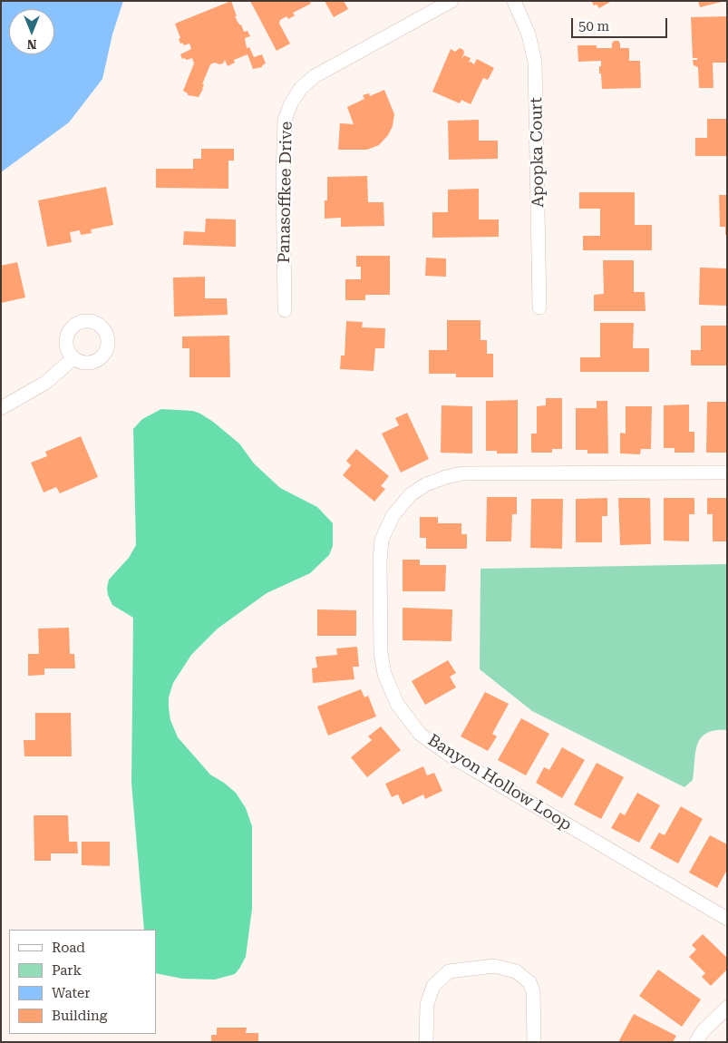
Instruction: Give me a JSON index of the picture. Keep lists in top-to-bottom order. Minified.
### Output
{"streets":{"street":["Apopka Court","Panasoffkee Drive","Banyon Hollow Loop"]},"legend":["Road","Park","Water","Building"],"scale_bar":"50 m","north":"bottom"}
